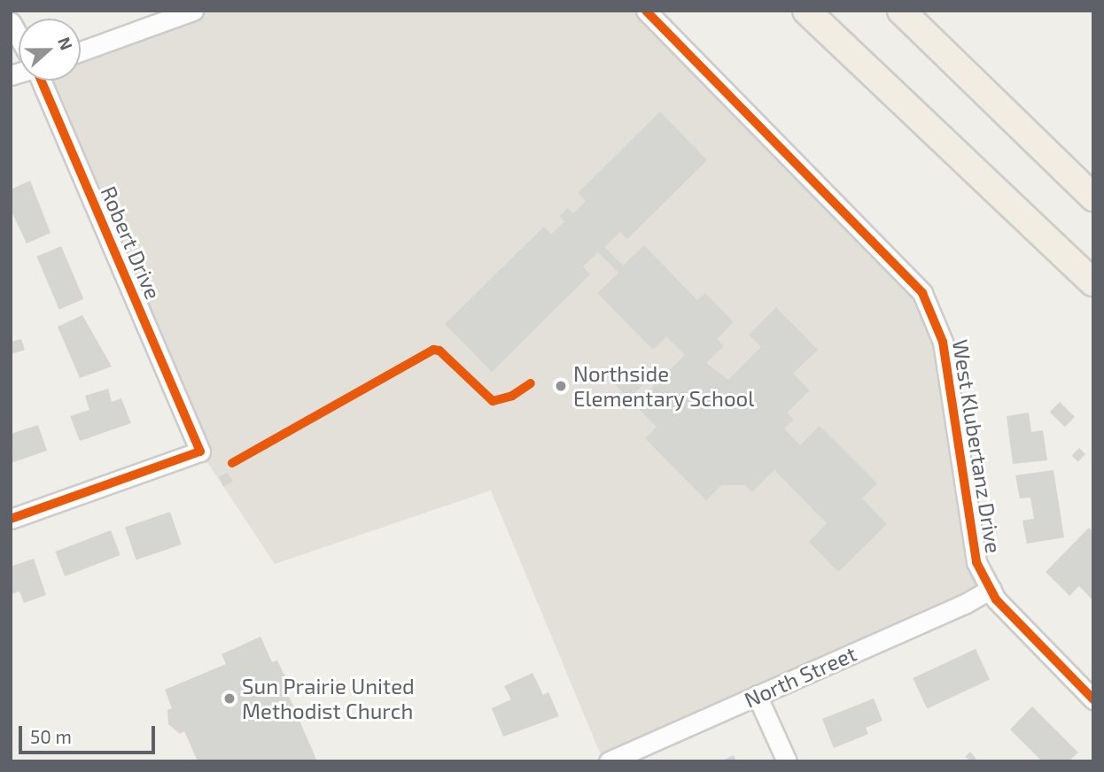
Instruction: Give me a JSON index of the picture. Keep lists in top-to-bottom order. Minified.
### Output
{"streets":{"street":["Robert Drive","West Klubertanz Drive","North Street"]},"crossings":[["West Klubertanz Drive","North Street"]],"places":["Northside Elementary School","Sun Prairie United Methodist Church"],"scale_bar":"50 m","north":"right"}
